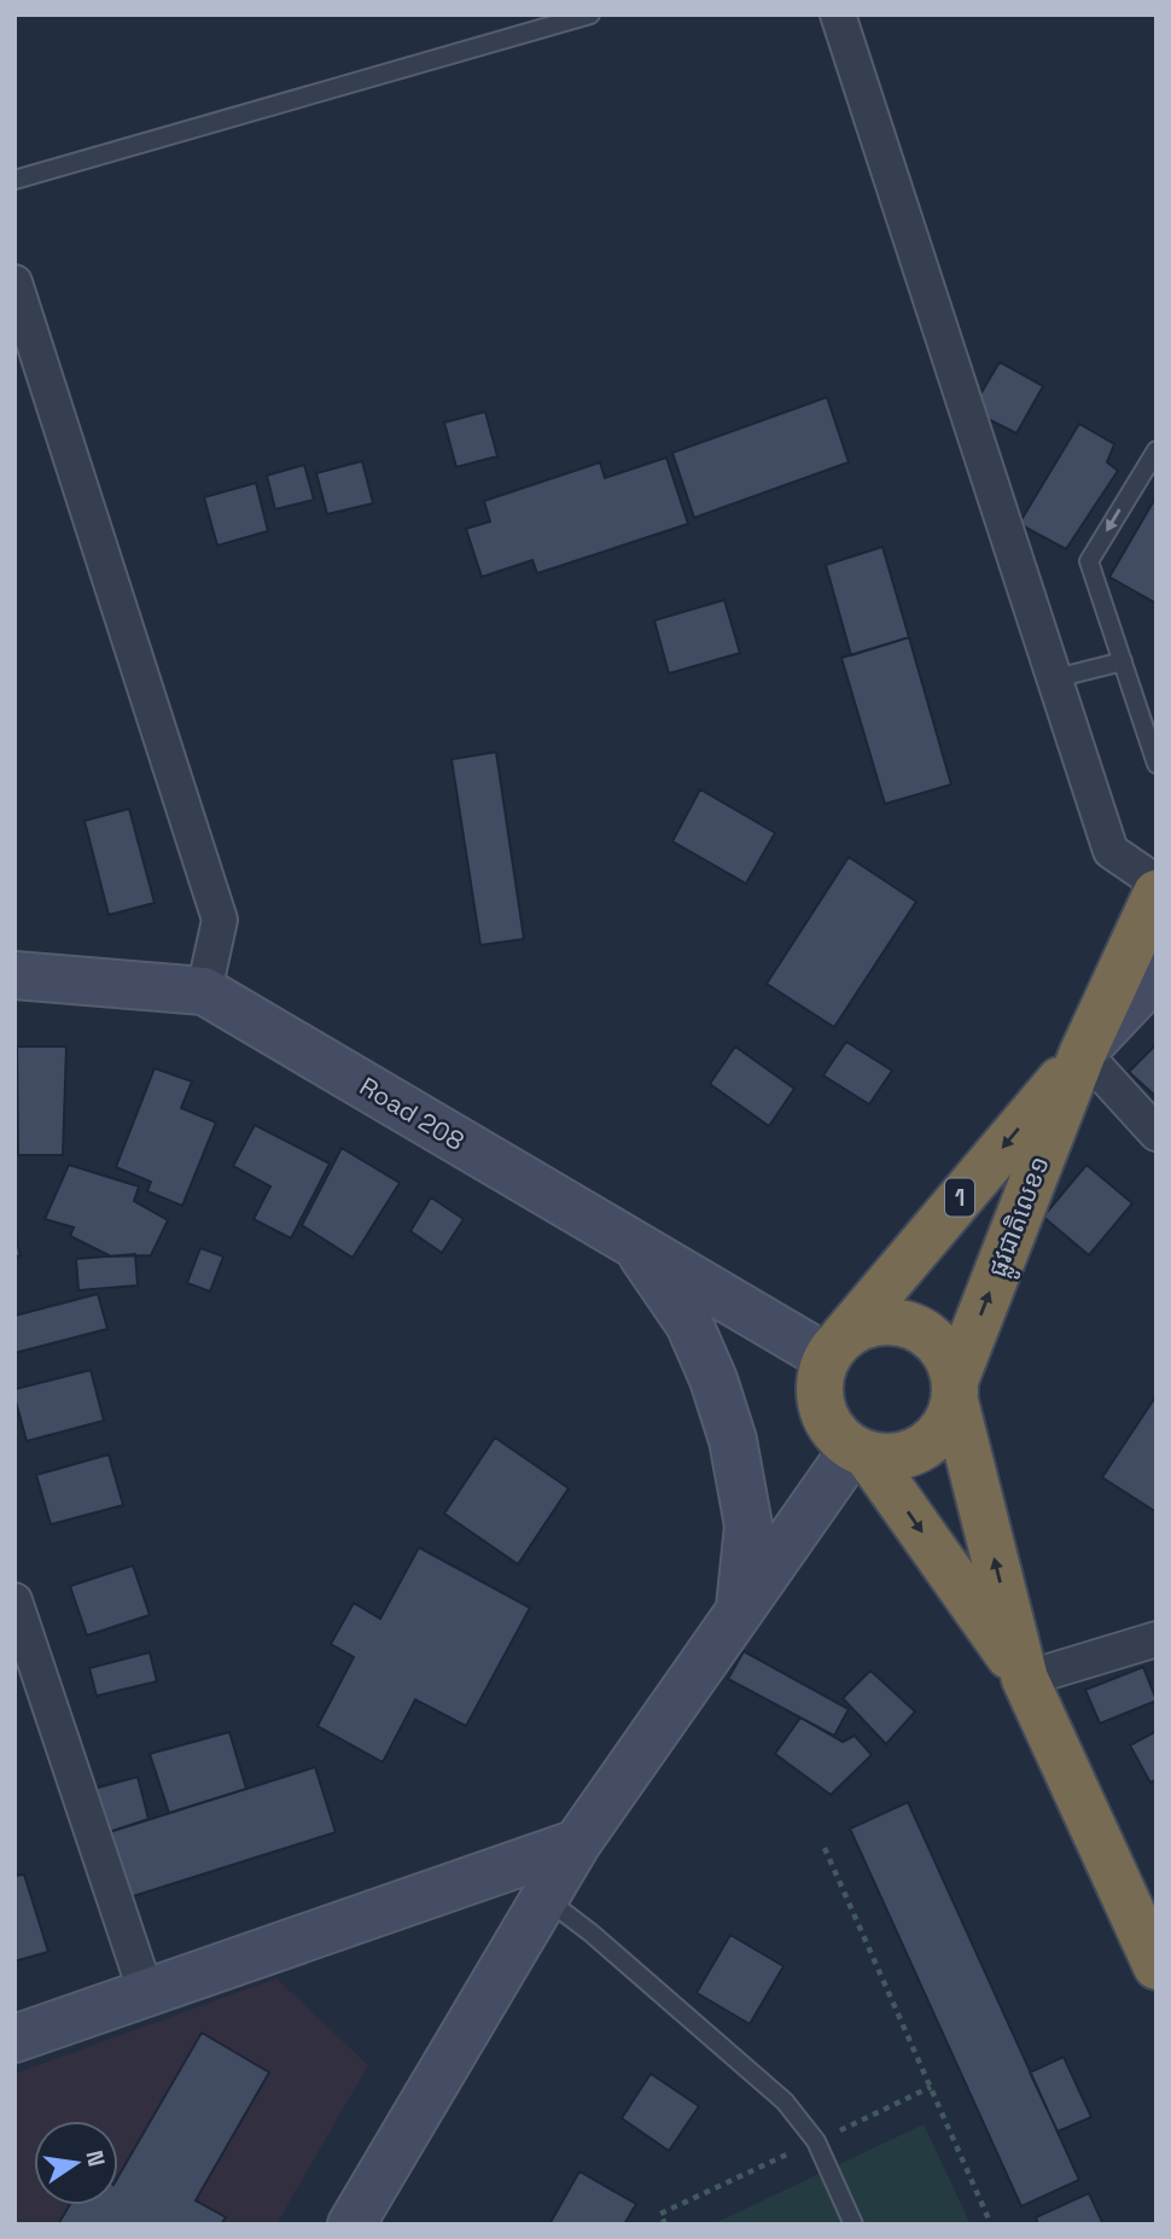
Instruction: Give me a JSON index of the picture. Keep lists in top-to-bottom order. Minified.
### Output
{"streets":{"highway":["1","ផ្លូវជាតិលេខ១"],"street":["Road 208"]},"crossings":[["Road 208","1"],["Road 208","ផ្លូវជាតិលេខ១"],["1","ផ្លូវជាតិលេខ១"]],"north":"right"}
